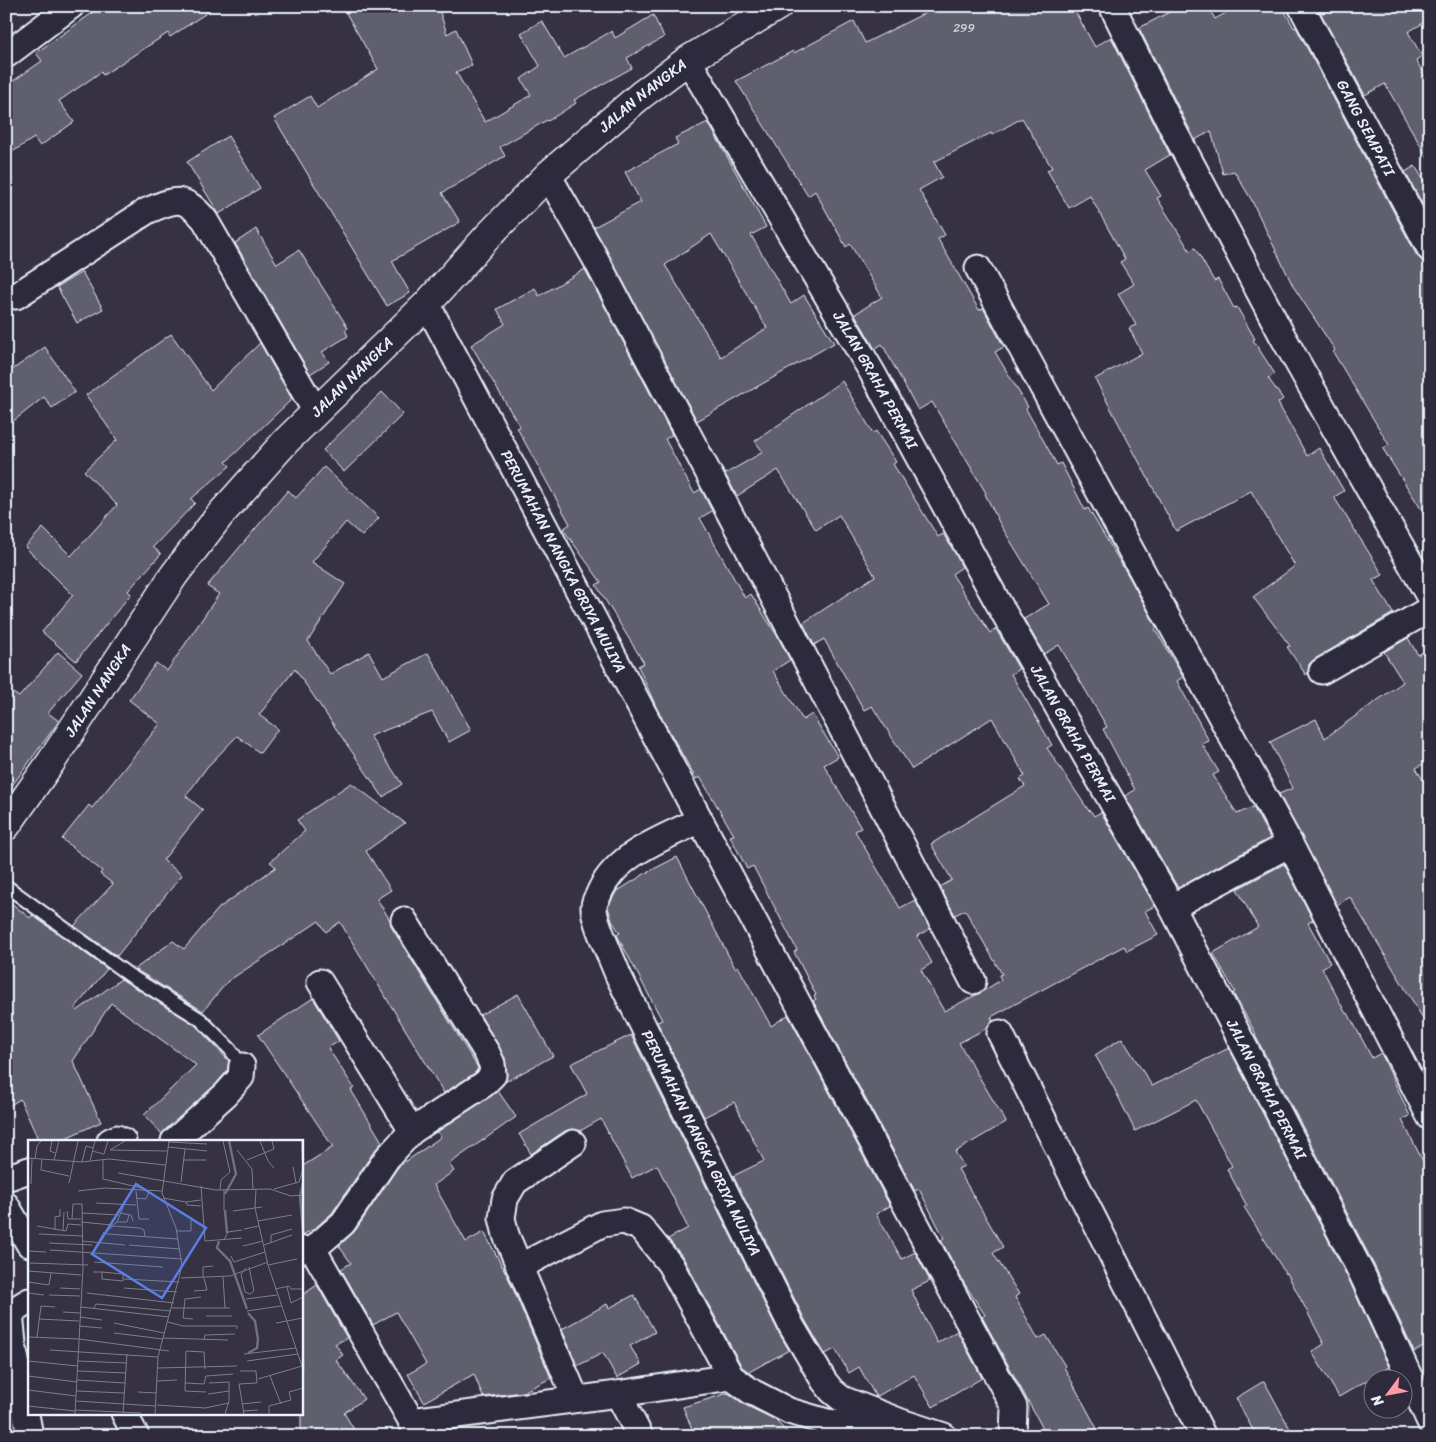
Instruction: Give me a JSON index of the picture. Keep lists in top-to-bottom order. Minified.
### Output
{"streets":{"main road":["JALAN NANGKA"],"street":["GANG SEMPATI","JALAN GRAHA PERMAI","PERUMAHAN NANGKA GRIYA MULIYA"]},"crossings":[["JALAN NANGKA","JALAN GRAHA PERMAI"],["JALAN NANGKA","PERUMAHAN NANGKA GRIYA MULIYA"]],"house_numbers":["299"],"north":"bottom left"}
